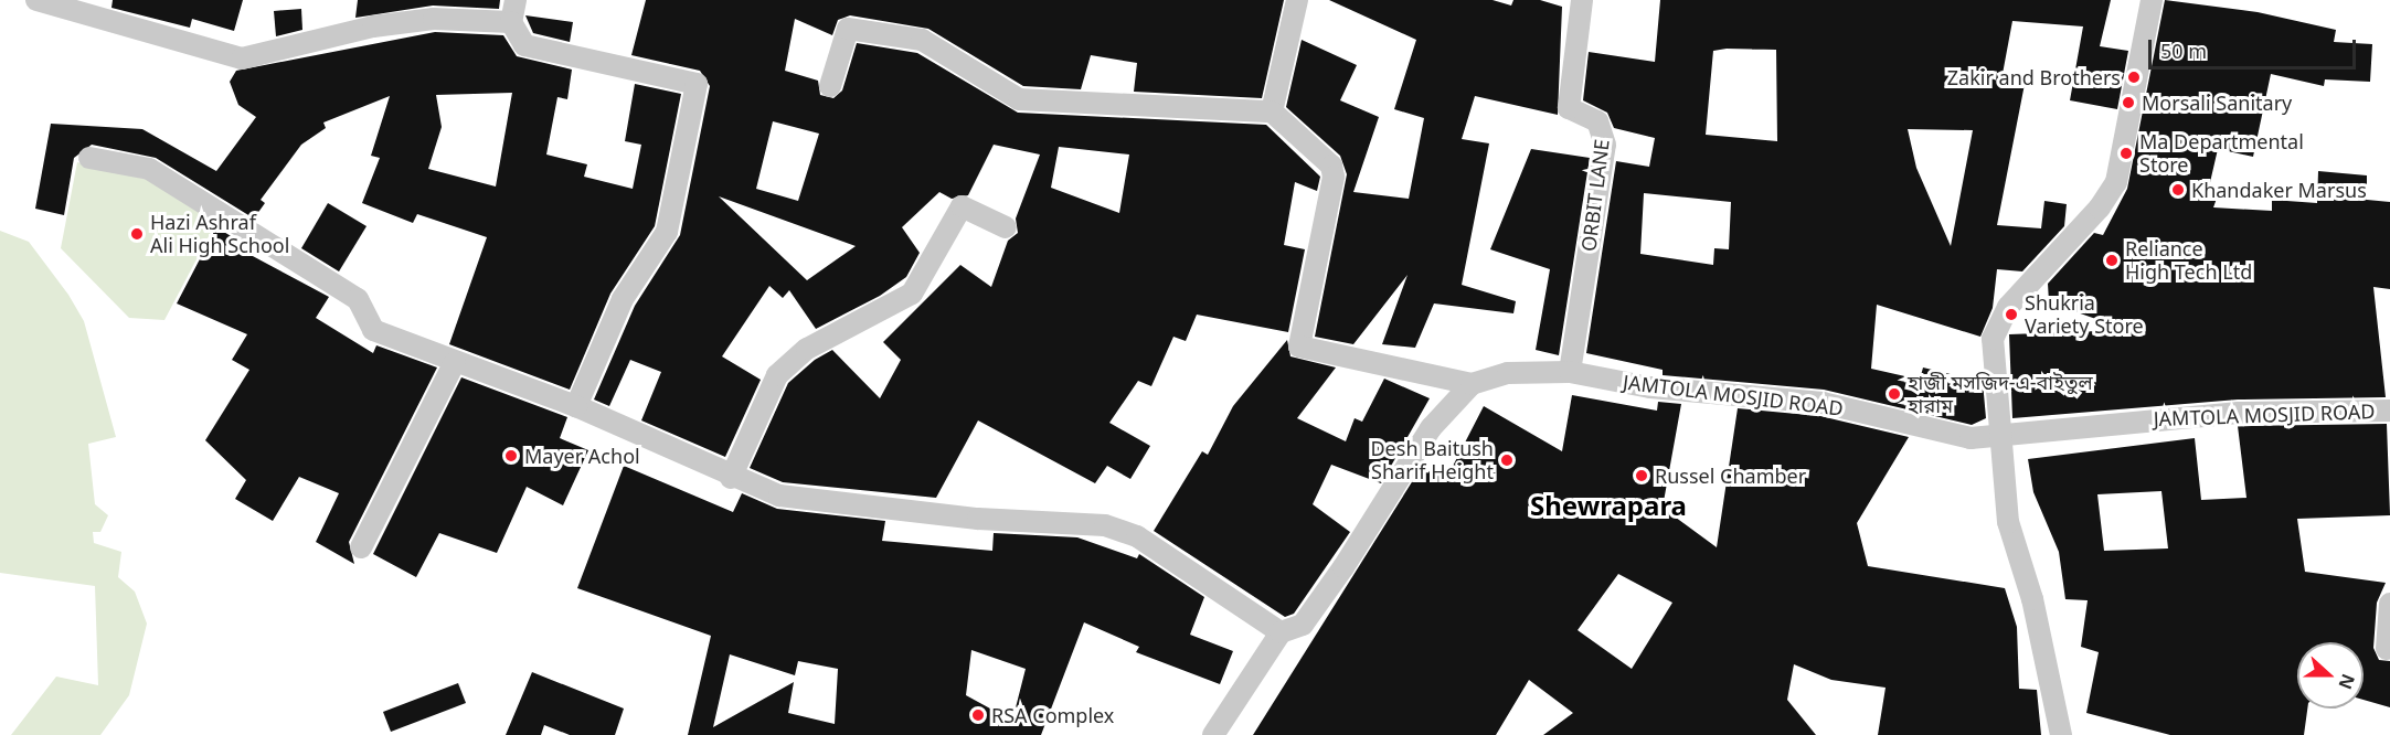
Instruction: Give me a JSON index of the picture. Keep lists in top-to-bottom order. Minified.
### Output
{"streets":{"street":["ORBIT LANE","JAMTOLA MOSJID ROAD"]},"crossings":[["ORBIT LANE","JAMTOLA MOSJID ROAD"]],"districts":["Shewrapara"],"places":["Zakir and Brothers","Morsali Sanitary","Ma Departmental Store","Khandaker Marsus","Hazi Ashraf Ali High School","Reliance High Tech Ltd","Shukria Variety Store","হাজী মসজিদ-এ-বাইতুল হারাম","Mayer Achol","Desh Baitush Sharif Height","Russel Chamber","RSA Complex"],"scale_bar":"50 m","north":"right"}
